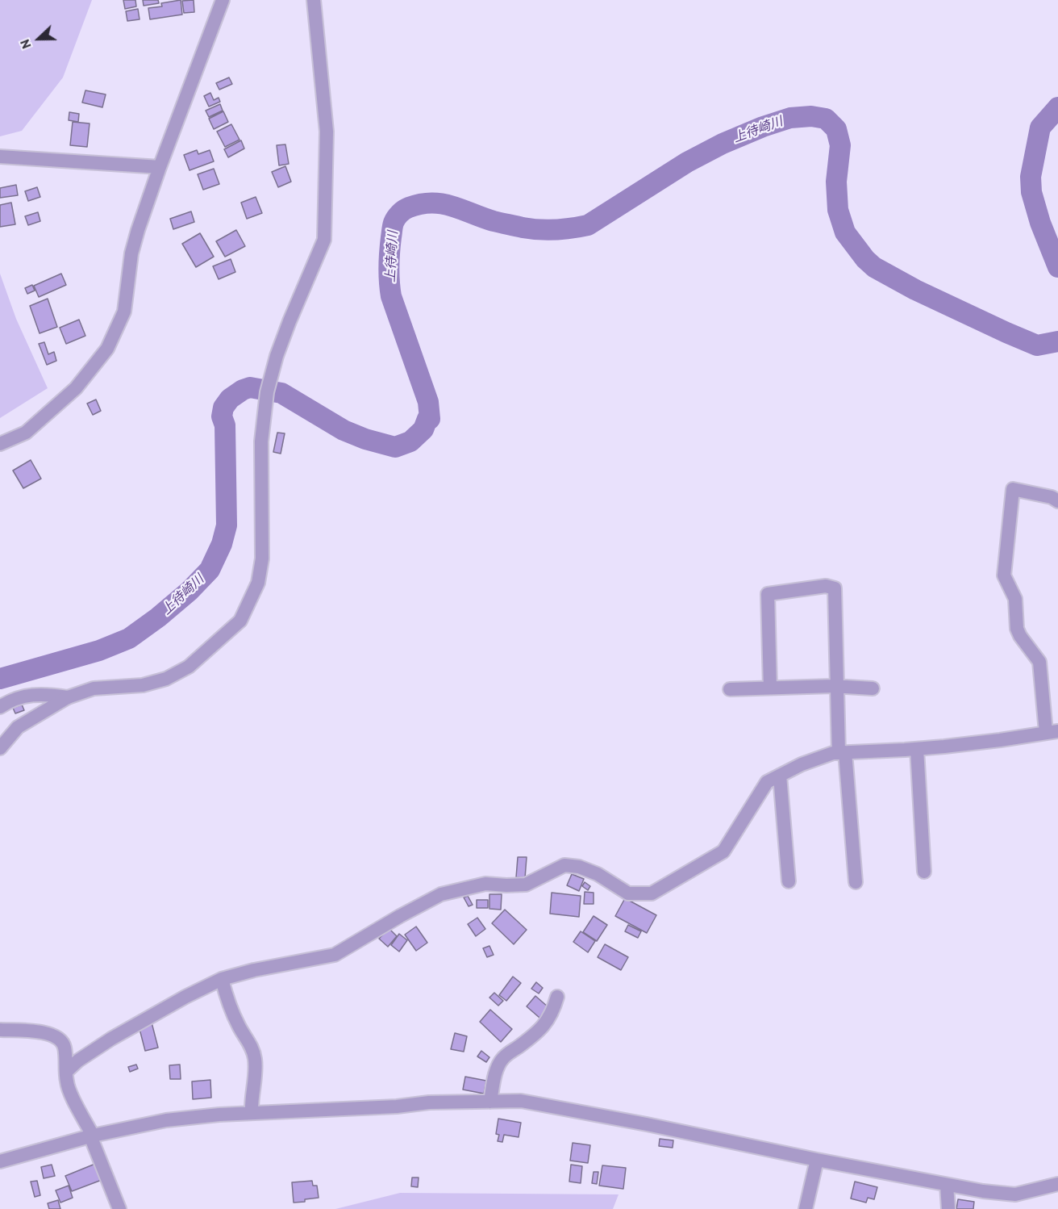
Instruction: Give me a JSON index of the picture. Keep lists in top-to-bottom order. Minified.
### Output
{"water":["上待崎川"],"north":"left"}
